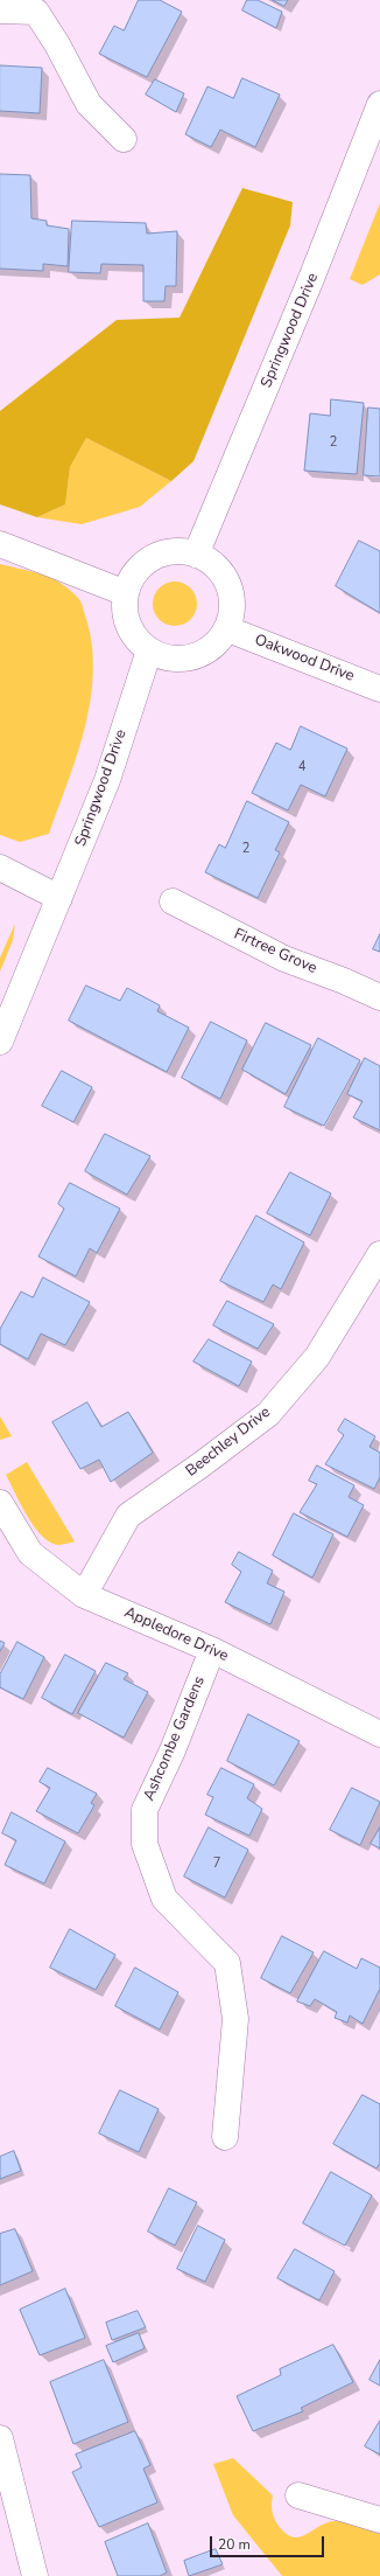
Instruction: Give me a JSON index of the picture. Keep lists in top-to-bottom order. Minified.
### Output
{"streets":{"street":["Springwood Drive","Oakwood Drive","Firtree Grove","Beechley Drive","Appledore Drive","Ashcombe Gardens"]},"crossings":[["Springwood Drive","Oakwood Drive"],["Beechley Drive","Appledore Drive"],["Appledore Drive","Ashcombe Gardens"]],"house_numbers":["2","4","2","7"],"scale_bar":"20 m"}
